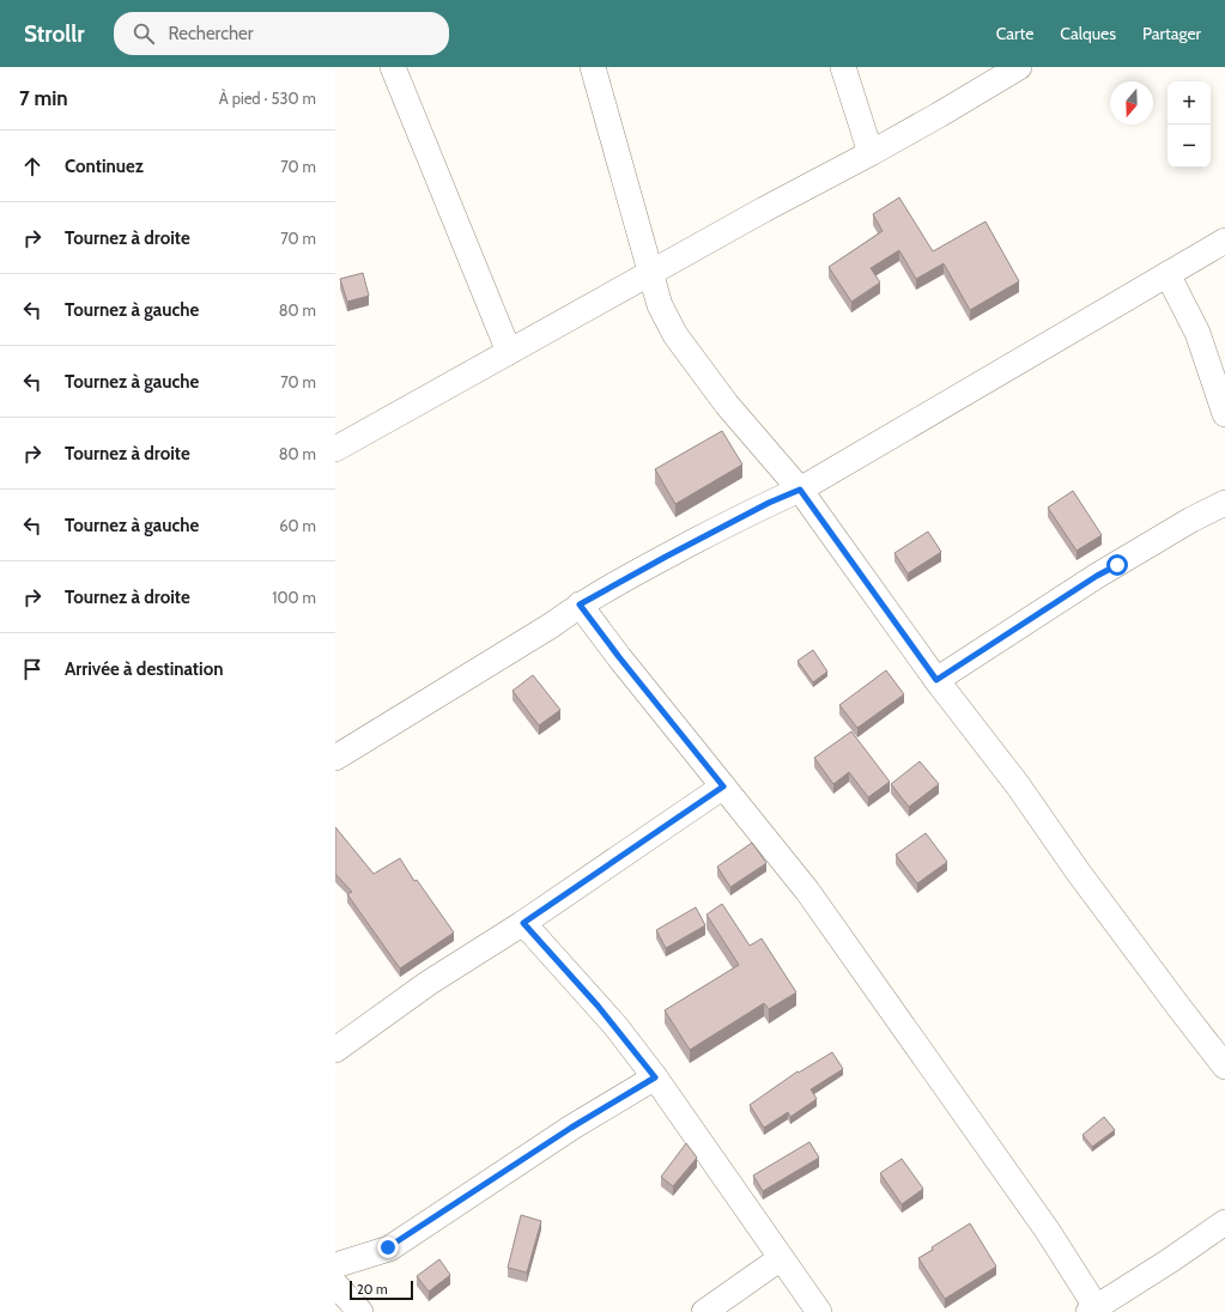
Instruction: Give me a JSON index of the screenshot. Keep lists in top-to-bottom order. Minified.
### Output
{"scale_bar":"20 m","north":"bottom","page":{"header":"Strollr","search":"Rechercher","nav":["Carte","Calques","Partager"],"heading":["7 min","À pied · 530 m"],"map_buttons":["+","−"],"list":[["Continuez","70 m"],["Tournez à droite","70 m"],["Tournez à gauche","80 m"],["Tournez à gauche","70 m"],["Tournez à droite","80 m"],["Tournez à gauche","60 m"],["Tournez à droite","100 m"],"Arrivée à destination"],"scale":"20 m"}}
